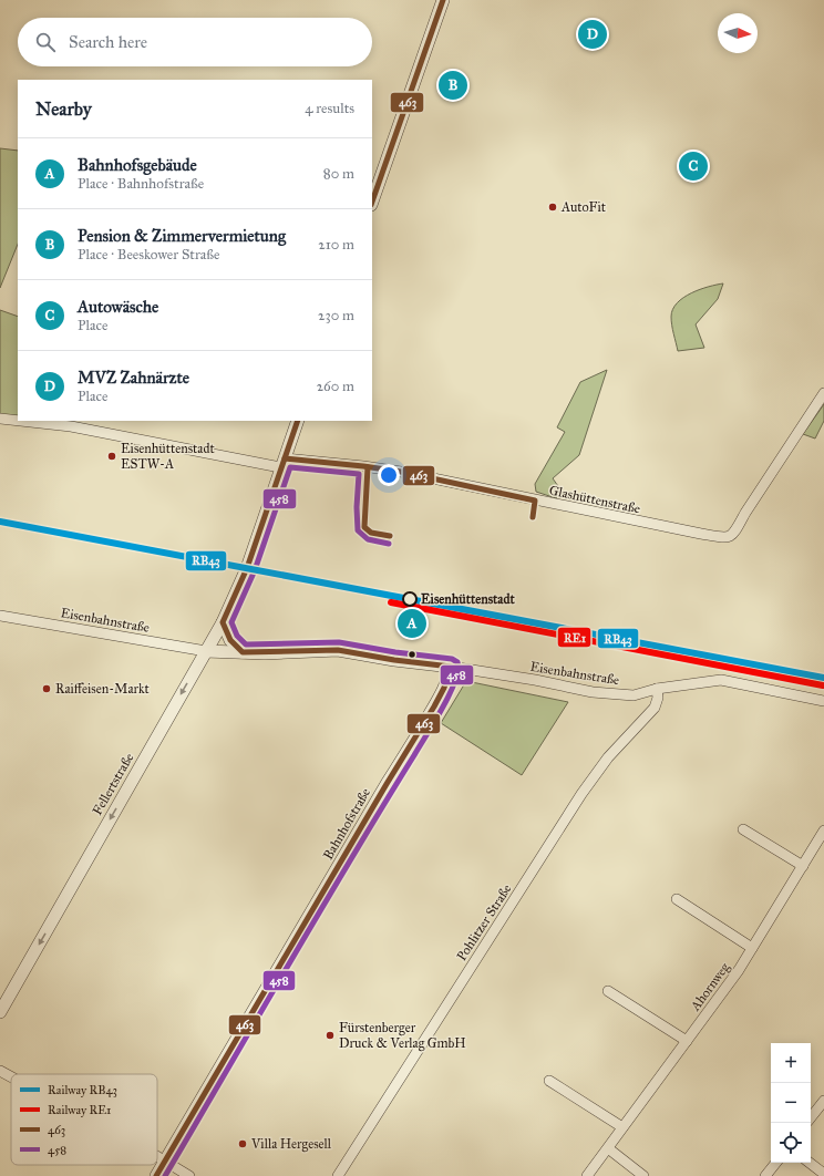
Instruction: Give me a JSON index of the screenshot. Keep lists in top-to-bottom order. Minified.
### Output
{"streets":{"street":["Glashüttenstraße","Eisenbahnstraße","Fellertstraße","Bahnhofstraße","Pohlitzer Straße","Ahornweg"]},"crossings":[["Glashüttenstraße","Fellertstraße"],["Eisenbahnstraße","Fellertstraße"],["Eisenbahnstraße","Bahnhofstraße"],["Eisenbahnstraße","Pohlitzer Straße"]],"one_way":["Fellertstraße"],"places":["AutoFit","Eisenhüttenstadt ESTW-A","Eisenhüttenstadt","Raiffeisen-Markt","Fürstenberger Druck & Verlag GmbH","Villa Hergesell"],"lines":["transit line 463","transit line 458","rail line RB43","rail line RE1"],"legend":["Railway RB43","Railway RE1","463","458"],"north":"right","page":{"pins":["D","B","C","A"],"search":"Search here","heading":["Nearby","4 results"],"list":[{"mark":"A","name":"Bahnhofsgebäude","note":"Place · Bahnhofstraße","value":"80 m"},{"mark":"B","name":"Pension & Zimmervermietung","note":"Place · Beeskower Straße","value":"210 m"},{"mark":"C","name":"Autowäsche","note":"Place","value":"230 m"},{"mark":"D","name":"MVZ Zahnärzte","note":"Place","value":"260 m"}],"map_buttons":["+","−"]}}
